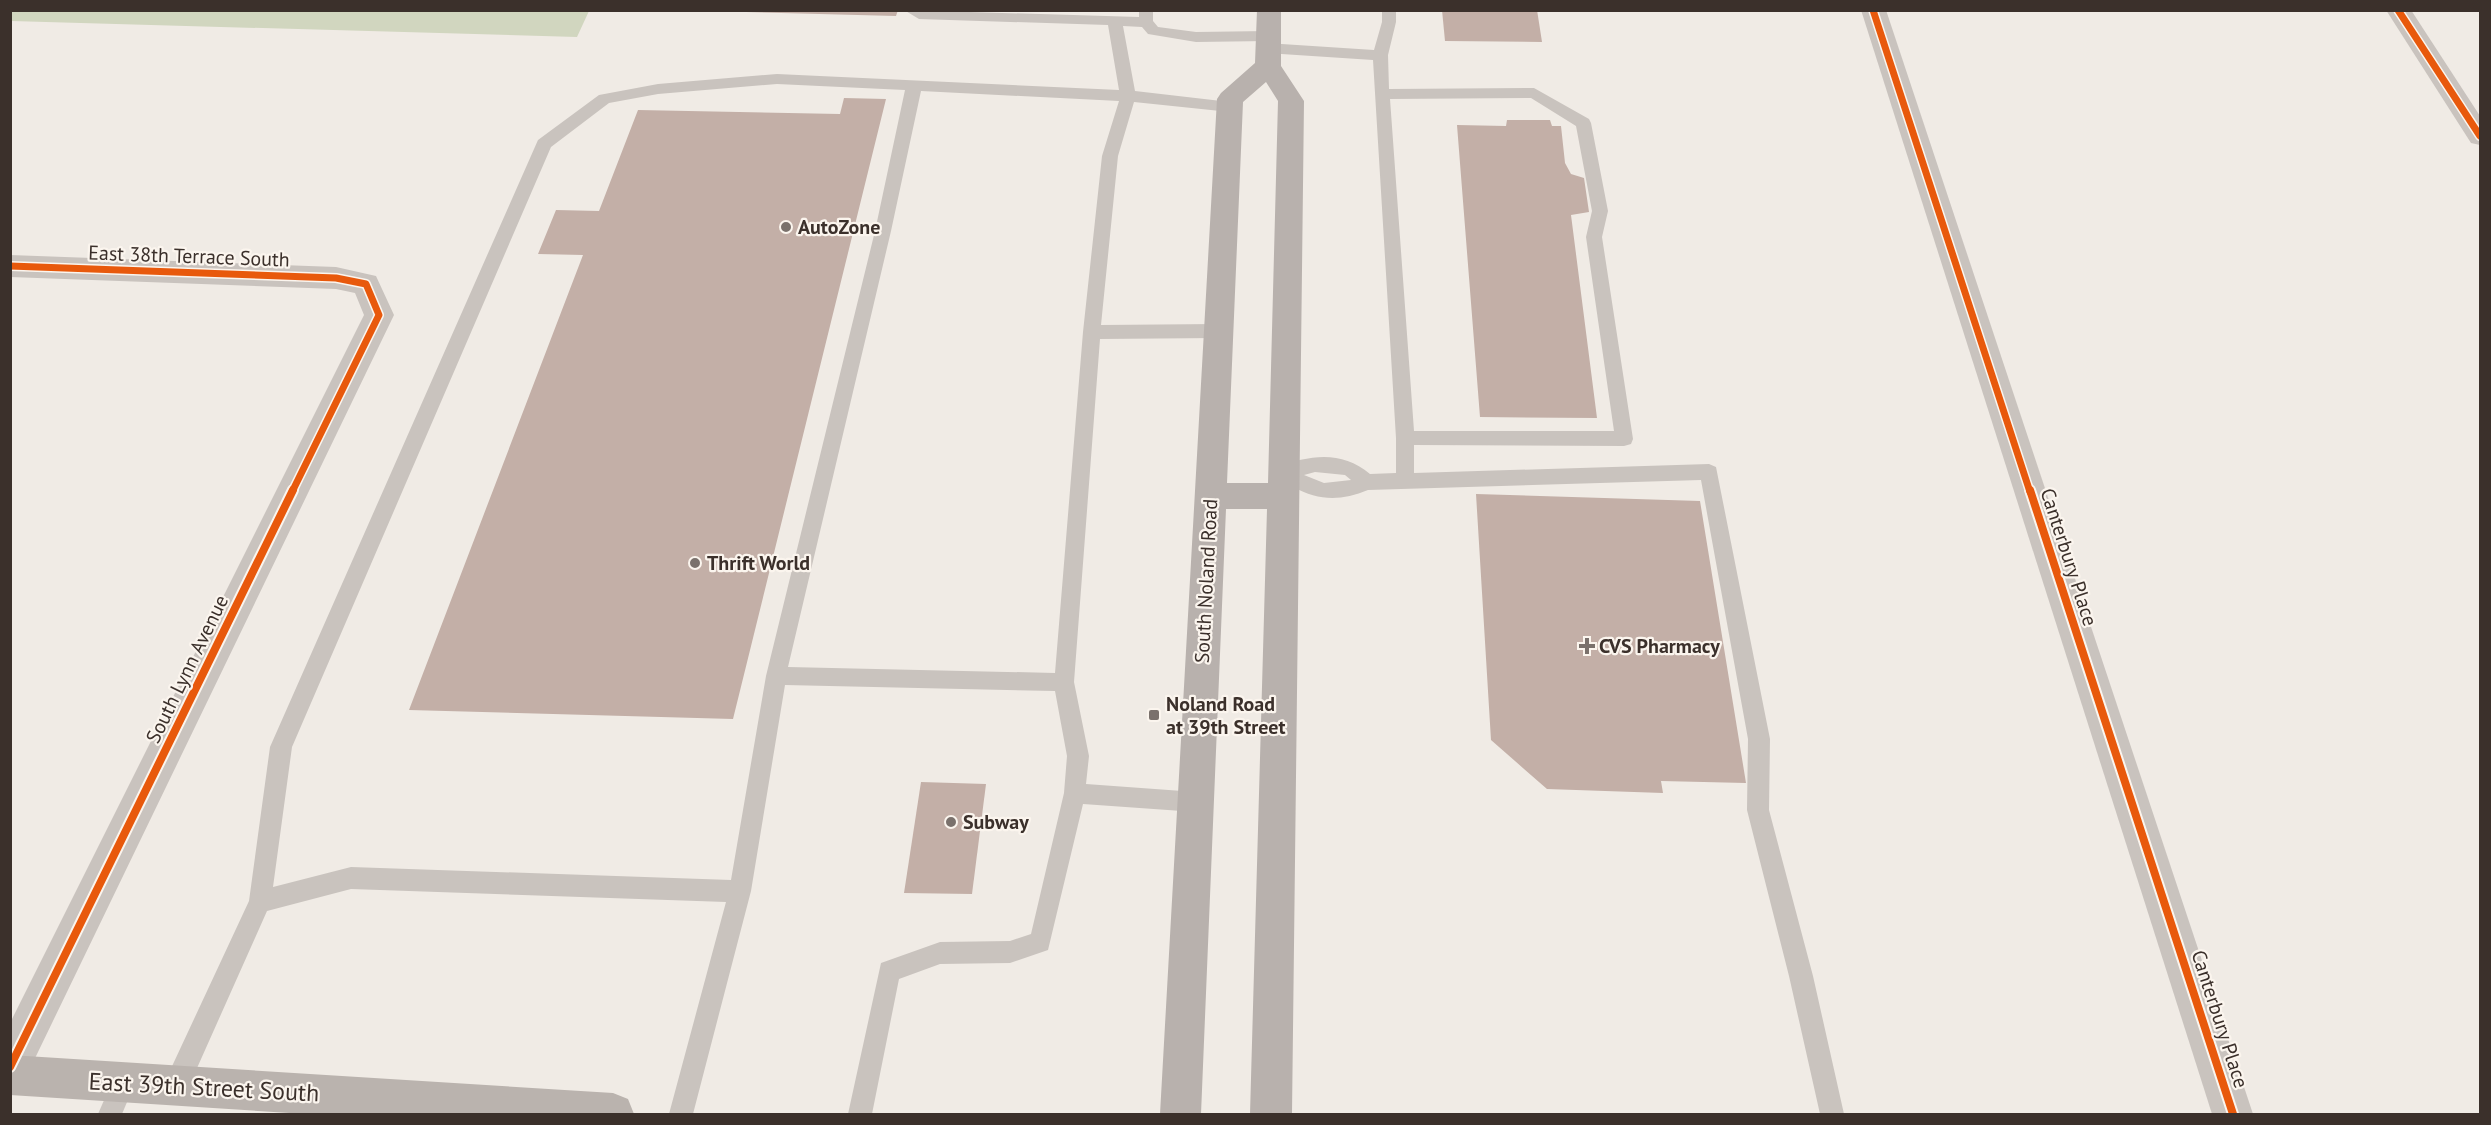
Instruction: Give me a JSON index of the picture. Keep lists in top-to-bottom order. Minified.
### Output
{"streets":{"main road":["South Noland Road","East 39th Street South"],"street":["East 38th Terrace South","Canterbury Place","South Lynn Avenue"]},"crossings":[["East 38th Terrace South","South Lynn Avenue"]],"places":{"other":["AutoZone","Thrift World","Subway"],"health":["CVS Pharmacy"],"transit":["Noland Road at 39th Street"]}}
